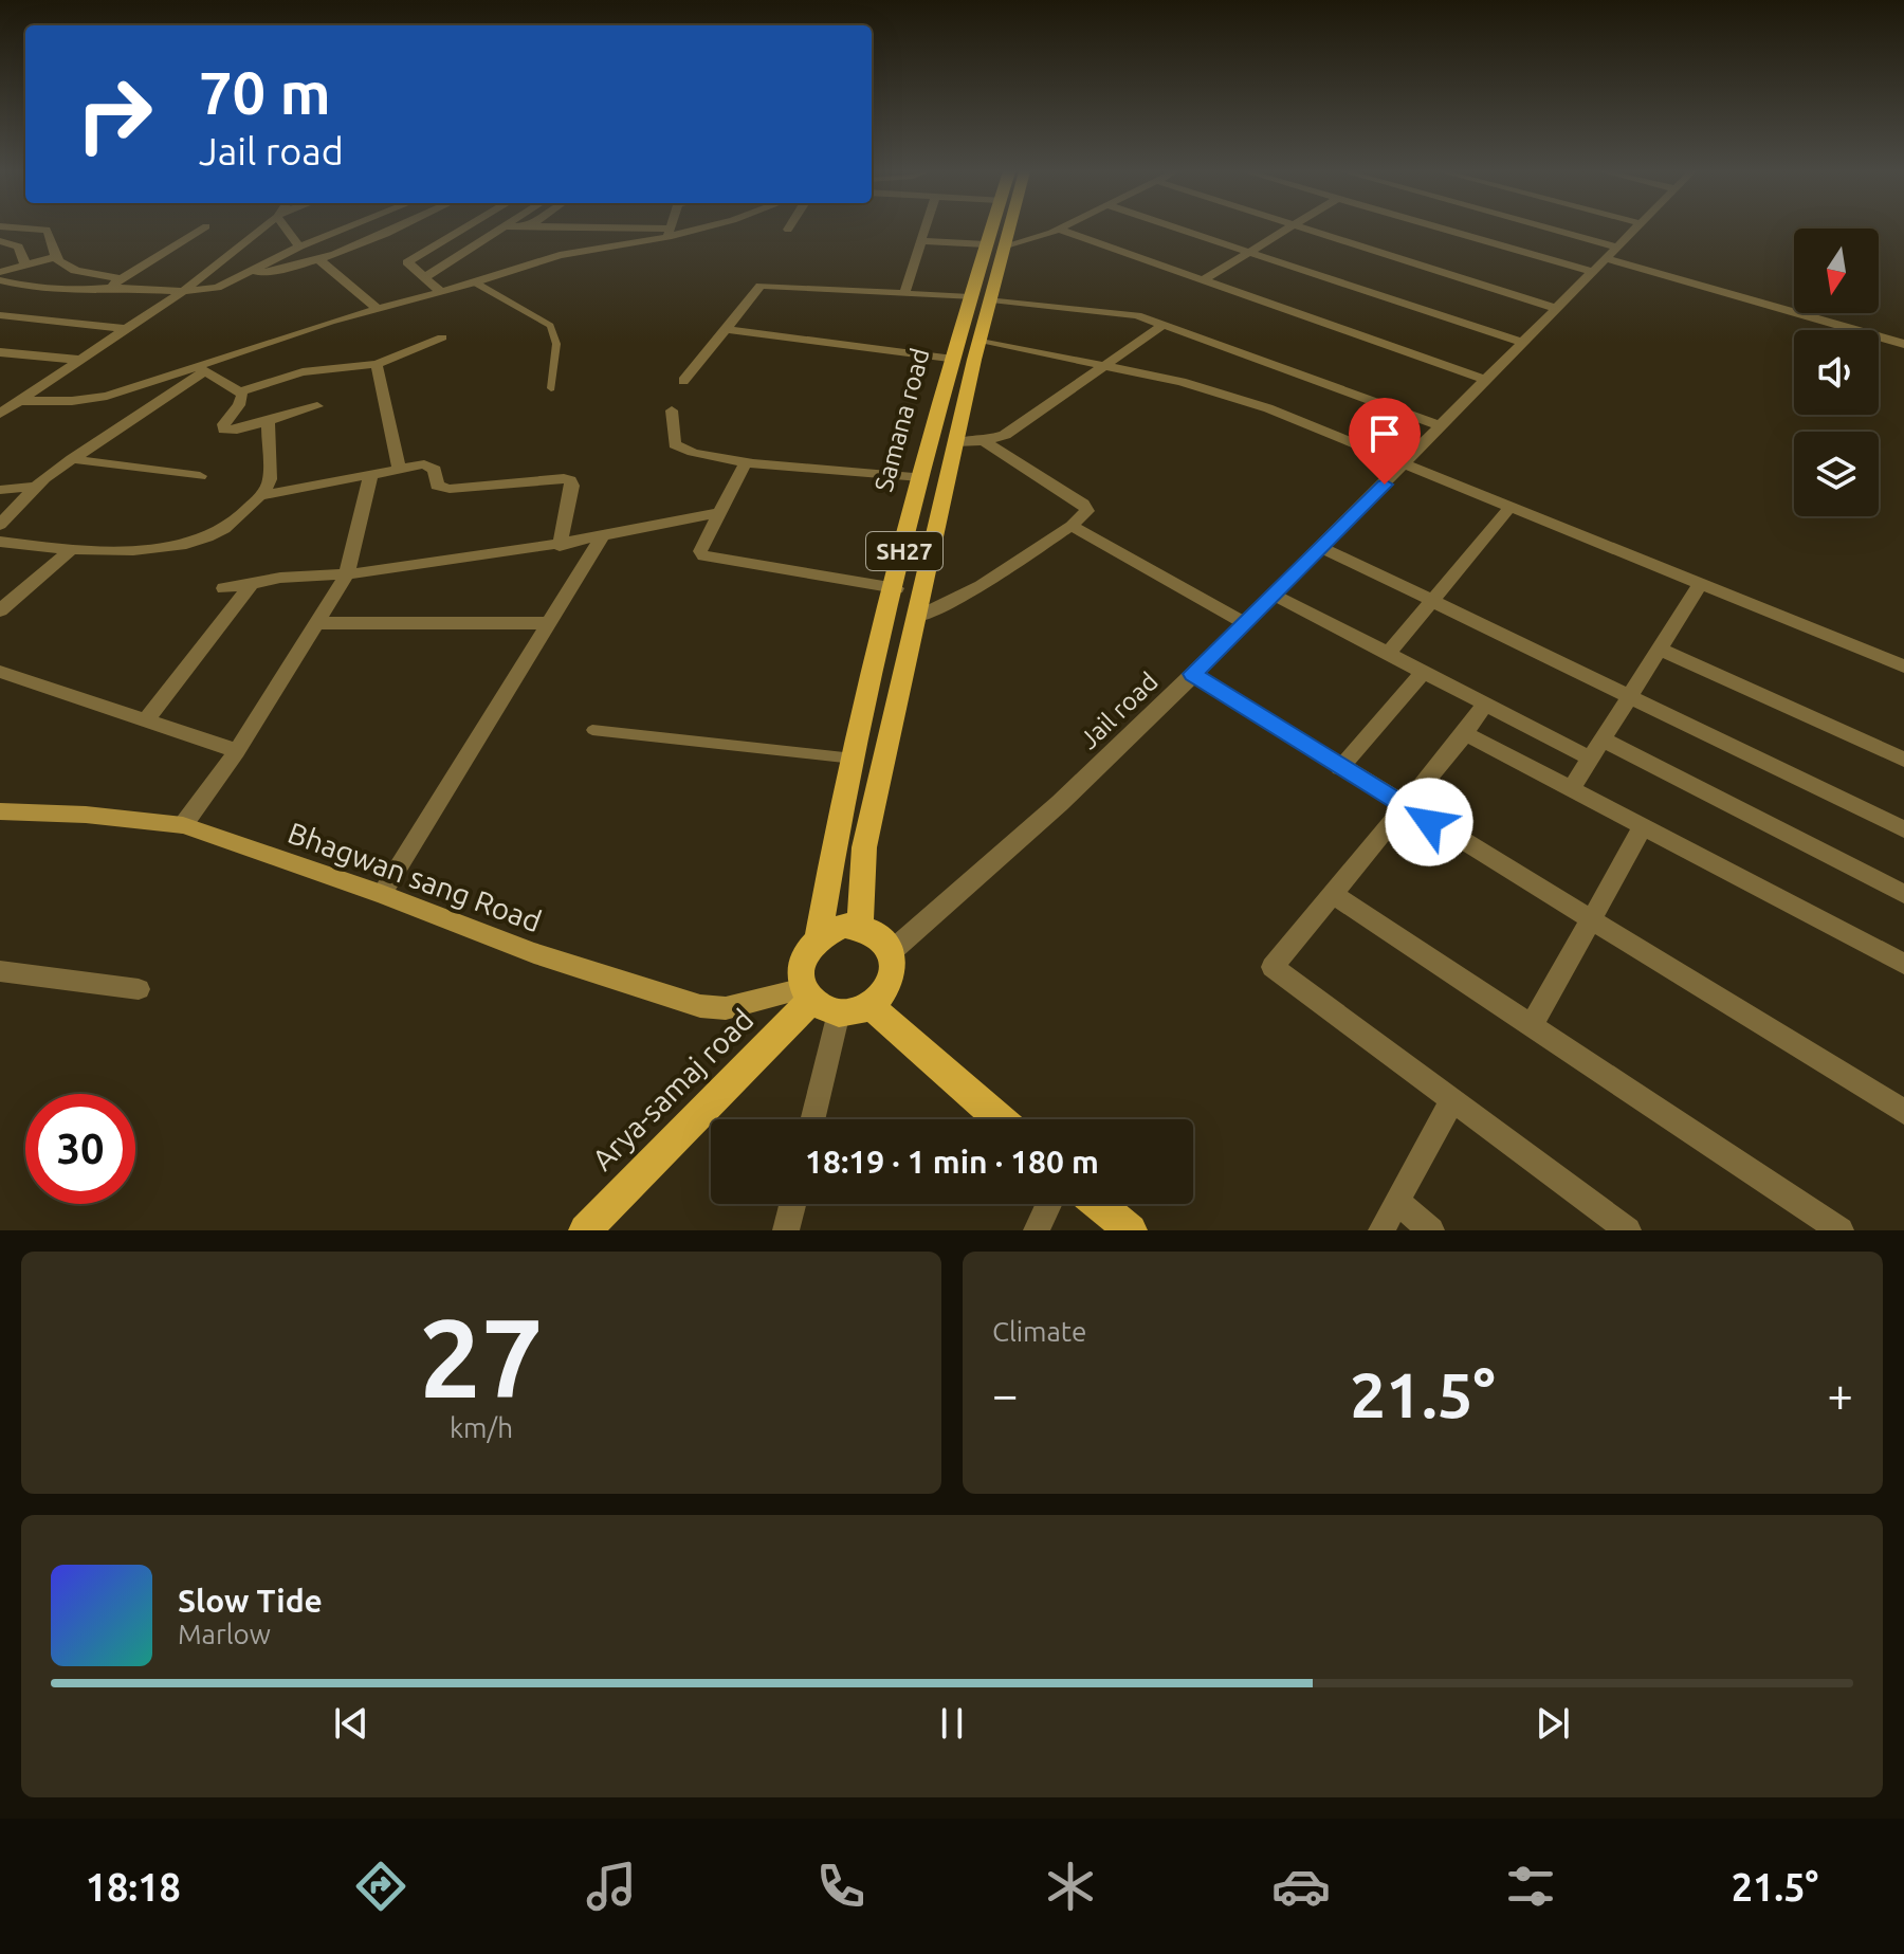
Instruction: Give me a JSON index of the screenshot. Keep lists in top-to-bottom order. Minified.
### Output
{"streets":{"main road":["Samana road","SH27","Arya-samaj road"],"street":["Jail road","Bhagwan sang Road"]},"crossings":[["Samana road","SH27"],["Samana road","Jail road"],["Samana road","Bhagwan sang Road"],["Samana road","Arya-samaj road"],["SH27","Jail road"],["SH27","Bhagwan sang Road"],["SH27","Arya-samaj road"],["Jail road","Bhagwan sang Road"],["Jail road","Arya-samaj road"],["Bhagwan sang Road","Arya-samaj road"]],"north":"bottom","page":{"turn":["70 m","Jail road"],"limit":"30","trip":"18:19 · 1 min · 180 m","tile":[["27","km/h"],"Climate"],"heat":["−","21.5°","+"],"song":["Slow Tide","Marlow"],"tabs":["18:18","21.5°"]}}
